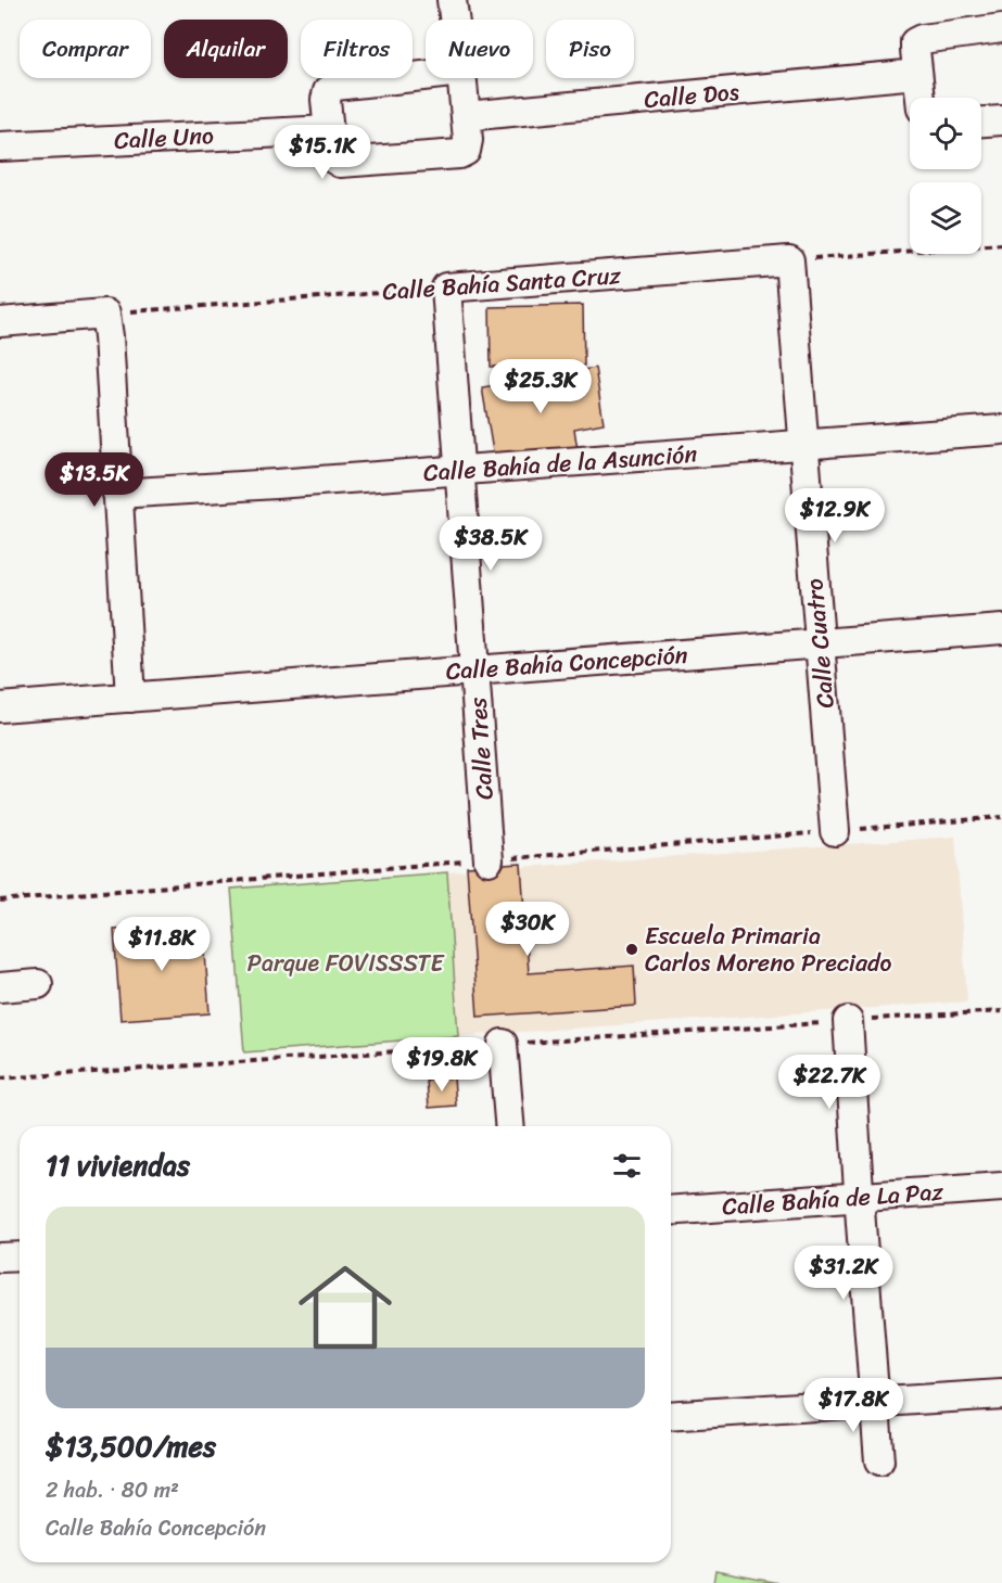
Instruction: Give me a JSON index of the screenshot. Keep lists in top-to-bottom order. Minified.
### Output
{"streets":{"street":["Calle Dos","Calle Uno","Calle Bahía Santa Cruz","Calle Bahía de la Asunción","Calle Cuatro","Calle Bahía Concepción","Calle Tres","Calle Bahía de La Paz"]},"crossings":[["Calle Bahía Santa Cruz","Calle Cuatro"],["Calle Bahía Santa Cruz","Calle Tres"],["Calle Bahía de la Asunción","Calle Cuatro"],["Calle Bahía de la Asunción","Calle Tres"],["Calle Cuatro","Calle Bahía Concepción"],["Calle Bahía Concepción","Calle Tres"]],"parks":["Parque FOVISSSTE"],"places":["Escuela Primaria Carlos Moreno Preciado"],"page":{"chip":["Comprar","Alquilar","Filtros","Nuevo","Piso"],"price":["$15.1K","$25.3K","$13.5K","$12.9K","$38.5K","$30K","$11.8K","$19.8K","$22.7K","$31.2K","$17.8K"],"heading":"11 viviendas","list":[{"name":"$13,500/mes","note":"2 hab. · 80 m² · Calle Bahía Concepción"}]}}
